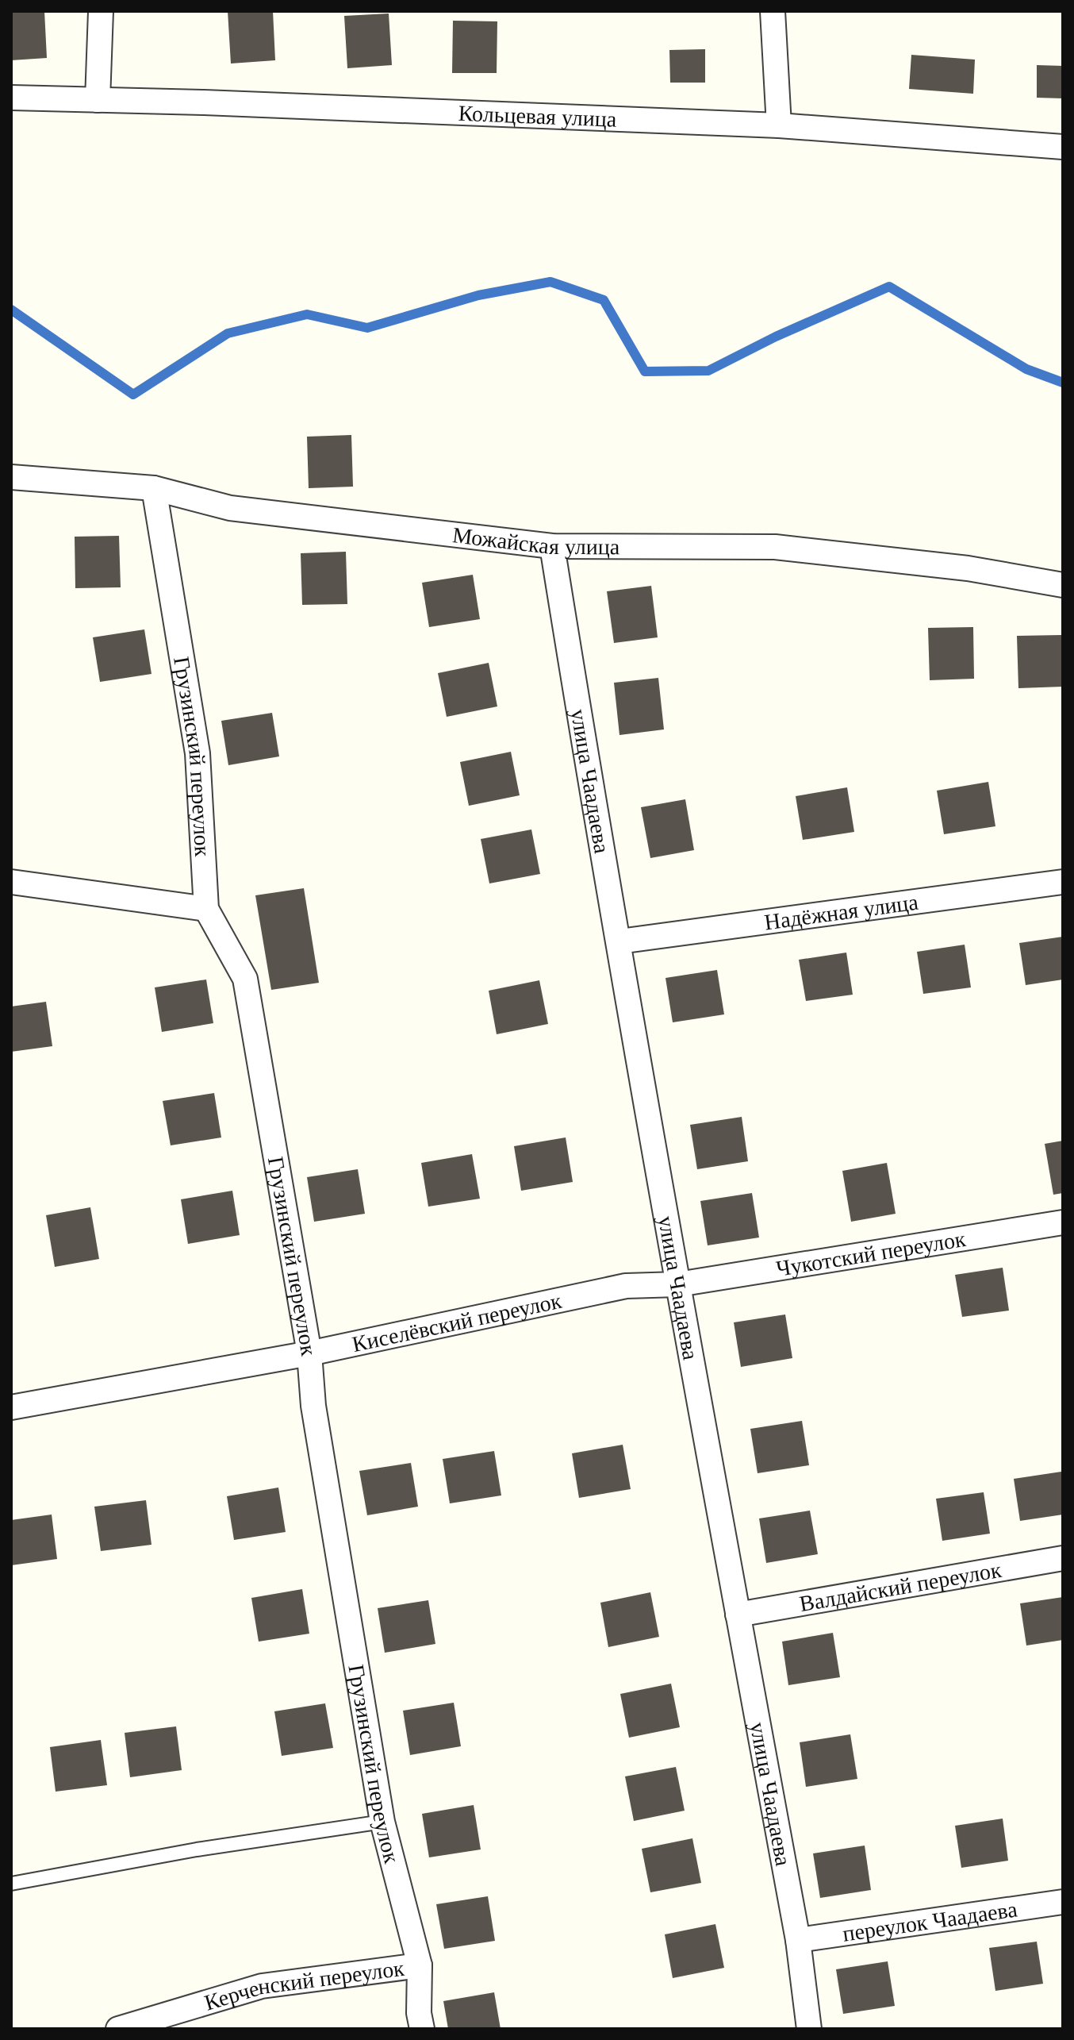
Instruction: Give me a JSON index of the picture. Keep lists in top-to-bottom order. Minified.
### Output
{"streets":{"street":["Кольцевая улица","Можайская улица","Грузинский переулок","улица Чаадаева","Надёжная улица","Чукотский переулок","Киселёвский переулок","Валдайский переулок","переулок Чаадаева","Керченский переулок"]},"crossings":[["Можайская улица","Грузинский переулок"],["Можайская улица","улица Чаадаева"],["Грузинский переулок","Киселёвский переулок"],["Грузинский переулок","Керченский переулок"],["улица Чаадаева","Надёжная улица"],["улица Чаадаева","Чукотский переулок"],["улица Чаадаева","Киселёвский переулок"],["улица Чаадаева","Валдайский переулок"],["улица Чаадаева","переулок Чаадаева"],["Чукотский переулок","Киселёвский переулок"]]}
